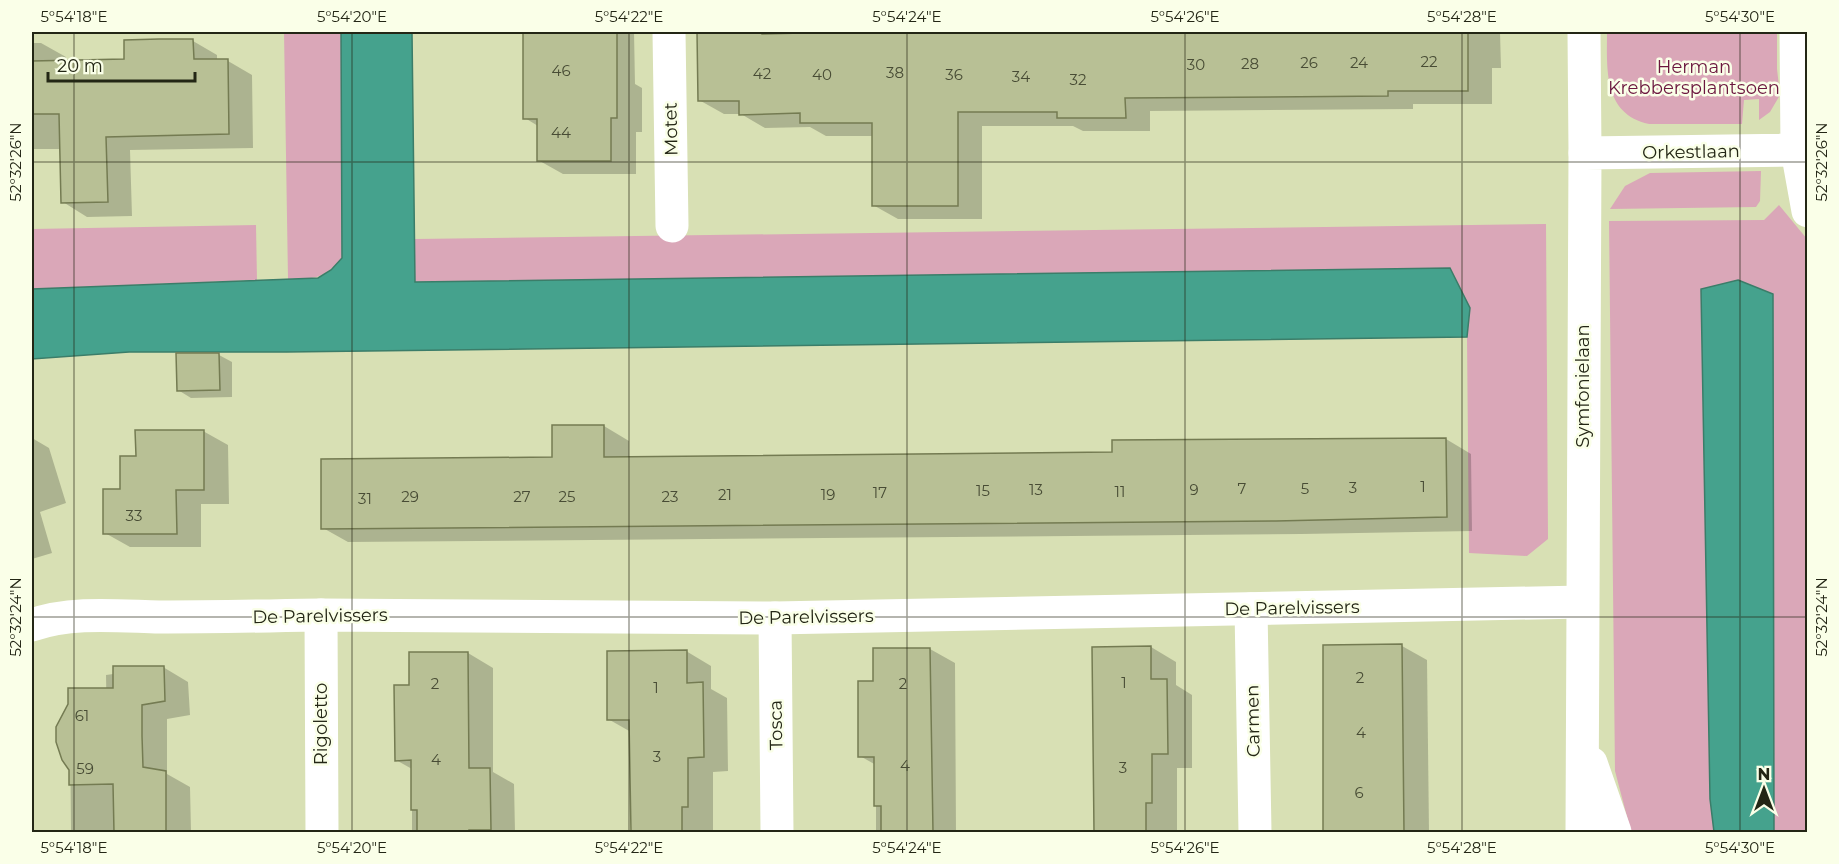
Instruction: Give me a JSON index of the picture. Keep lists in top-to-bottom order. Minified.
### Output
{"streets":{"street":["Motet","Orkestlaan","Symfonielaan","De Parelvissers","Carmen","Rigoletto","Tosca"]},"crossings":[["Orkestlaan","Symfonielaan"],["Symfonielaan","De Parelvissers"],["De Parelvissers","Carmen"],["De Parelvissers","Rigoletto"],["De Parelvissers","Tosca"]],"parks":["Herman Krebbersplantsoen"],"house_numbers":["22","26","24","28","30","46","38","42","40","36","34","32","44","1","3","7","5","13","9","15","11","17","21","19","29","27","25","23","31","33","2","1","2","2","1","61","4","3","4","4","3","59","6"],"scale_bar":"20 m","north":"top","coordinates":["5°54'18\"E","5°54'20\"E","5°54'22\"E","5°54'24\"E","5°54'26\"E","5°54'28\"E","5°54'30\"E","52°32'26\"N","52°32'24\"N"]}
